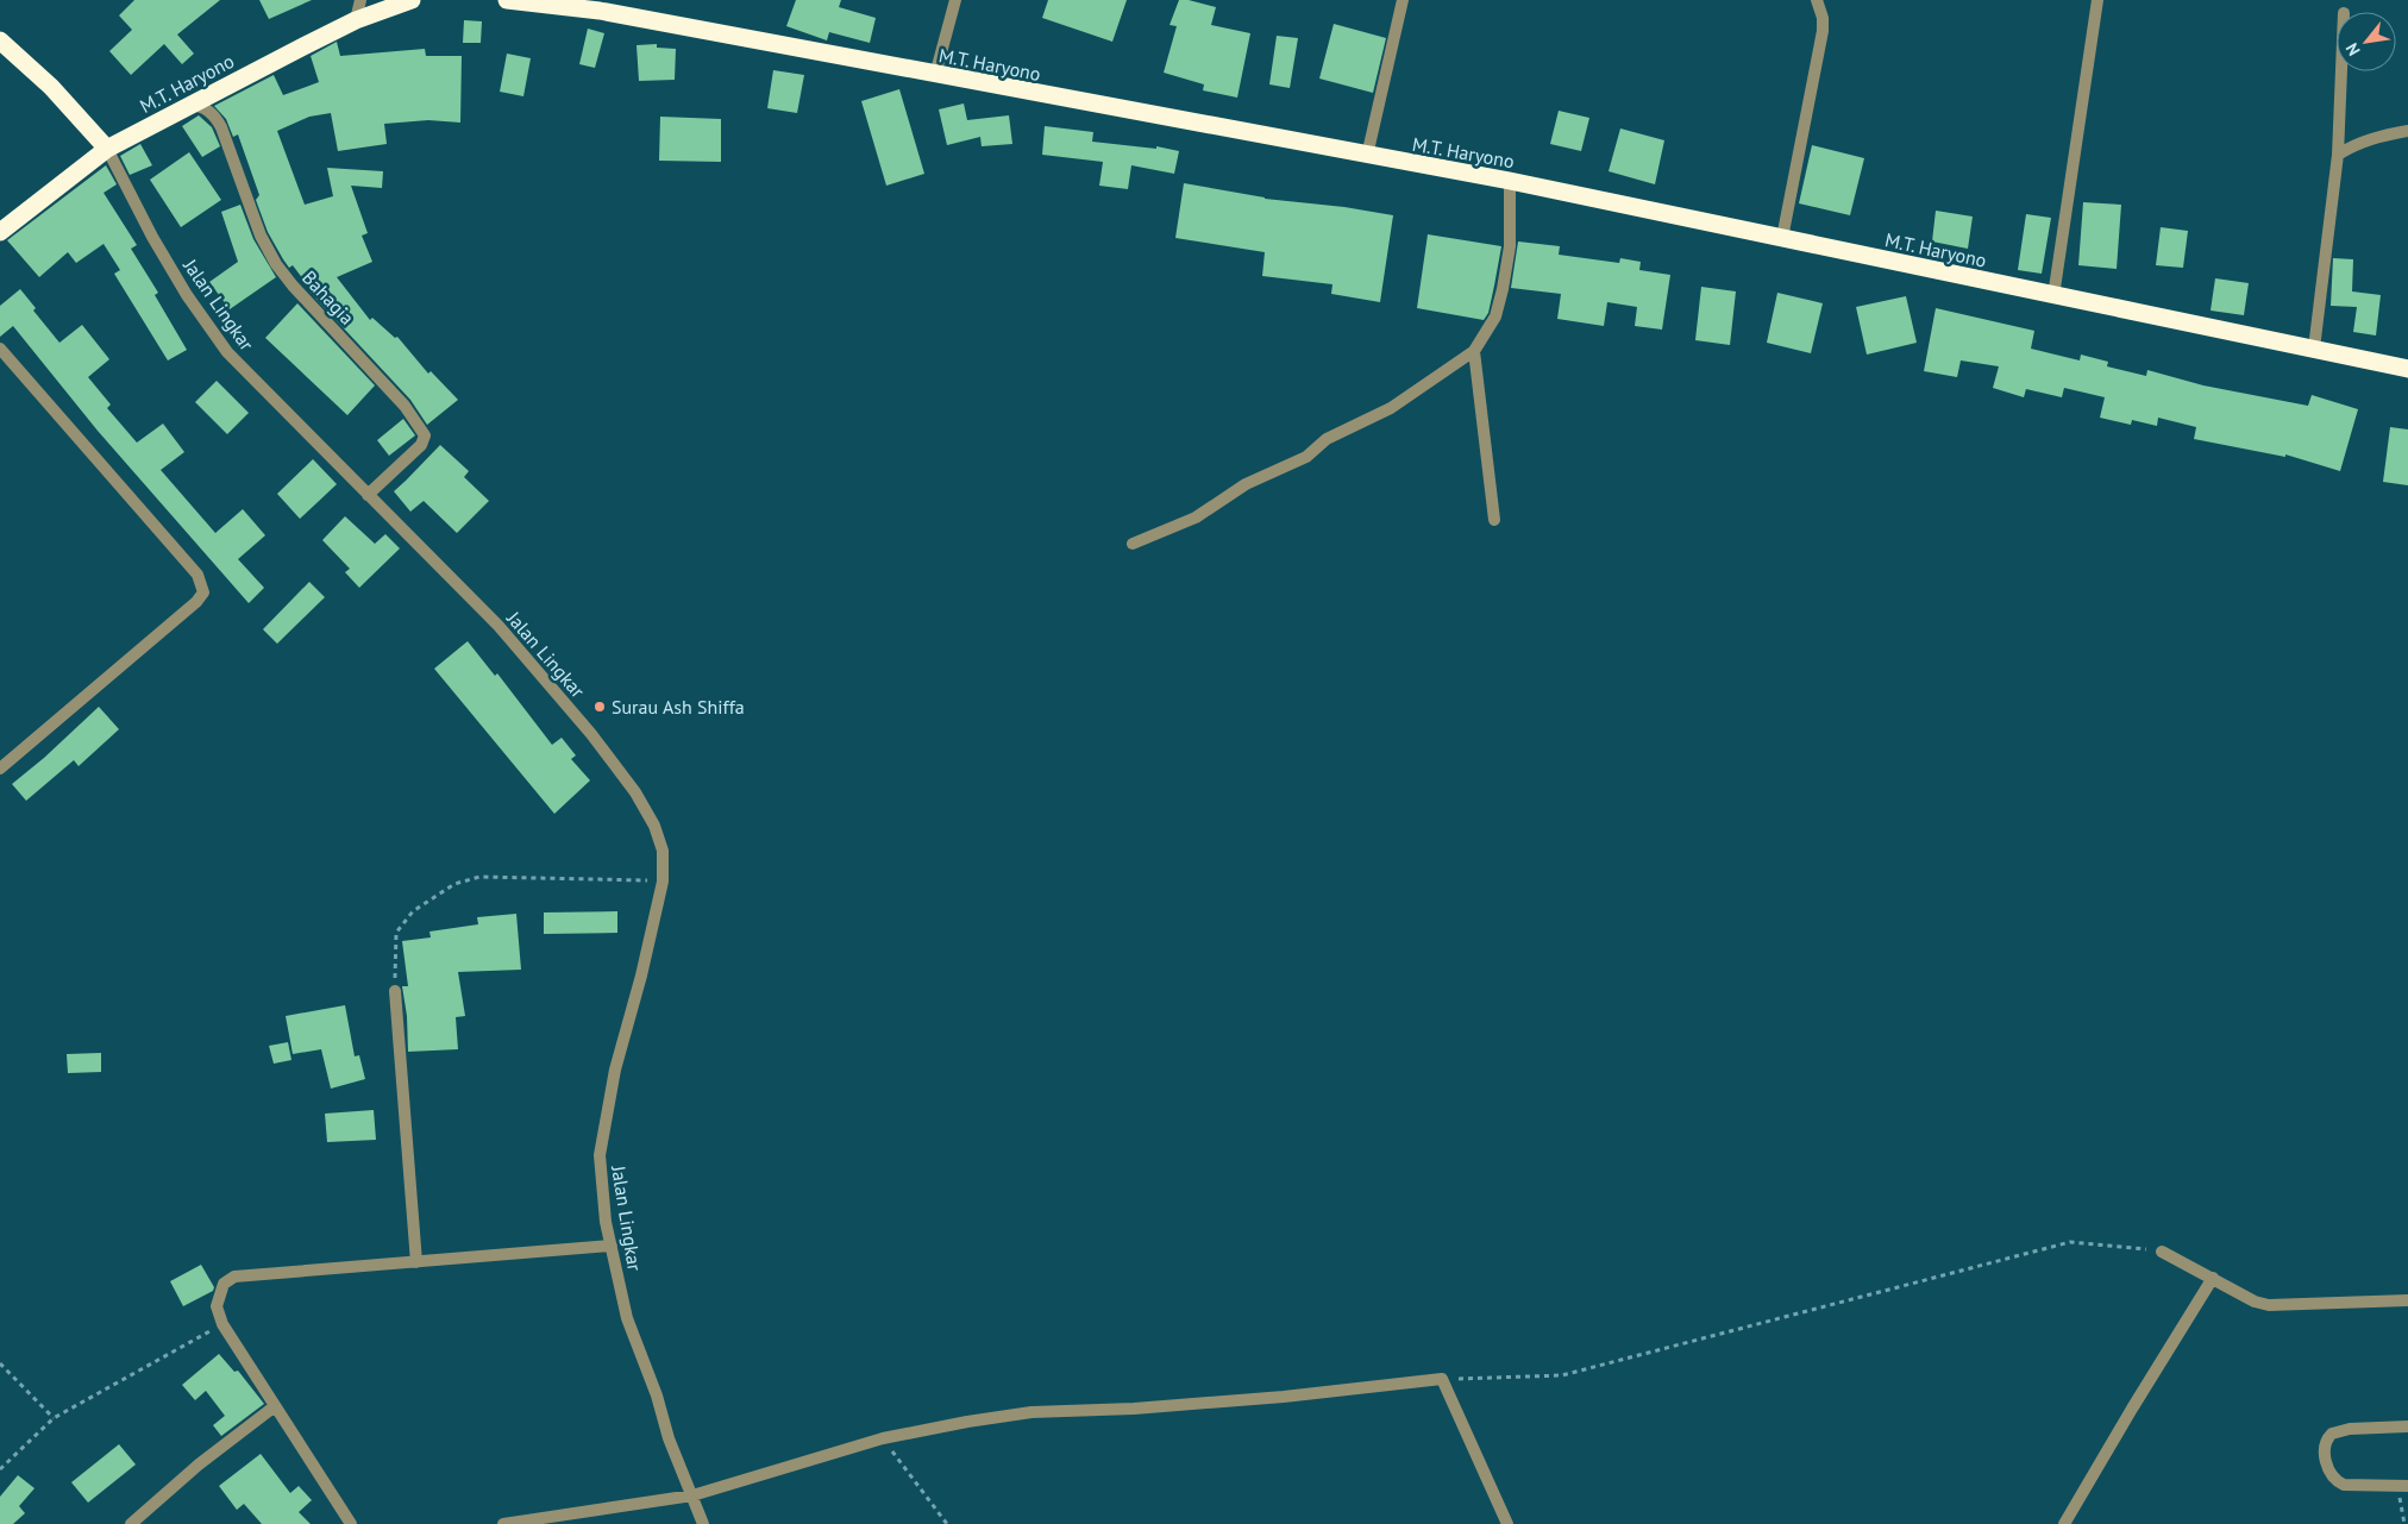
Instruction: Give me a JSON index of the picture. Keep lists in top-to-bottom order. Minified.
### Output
{"streets":{"highway":["M.T. Haryono"],"street":["Bahagia","Jalan Lingkar"]},"crossings":[["M.T. Haryono","Bahagia"],["M.T. Haryono","Jalan Lingkar"],["Bahagia","Jalan Lingkar"]],"places":["Surau Ash Shiffa"],"north":"bottom left"}
